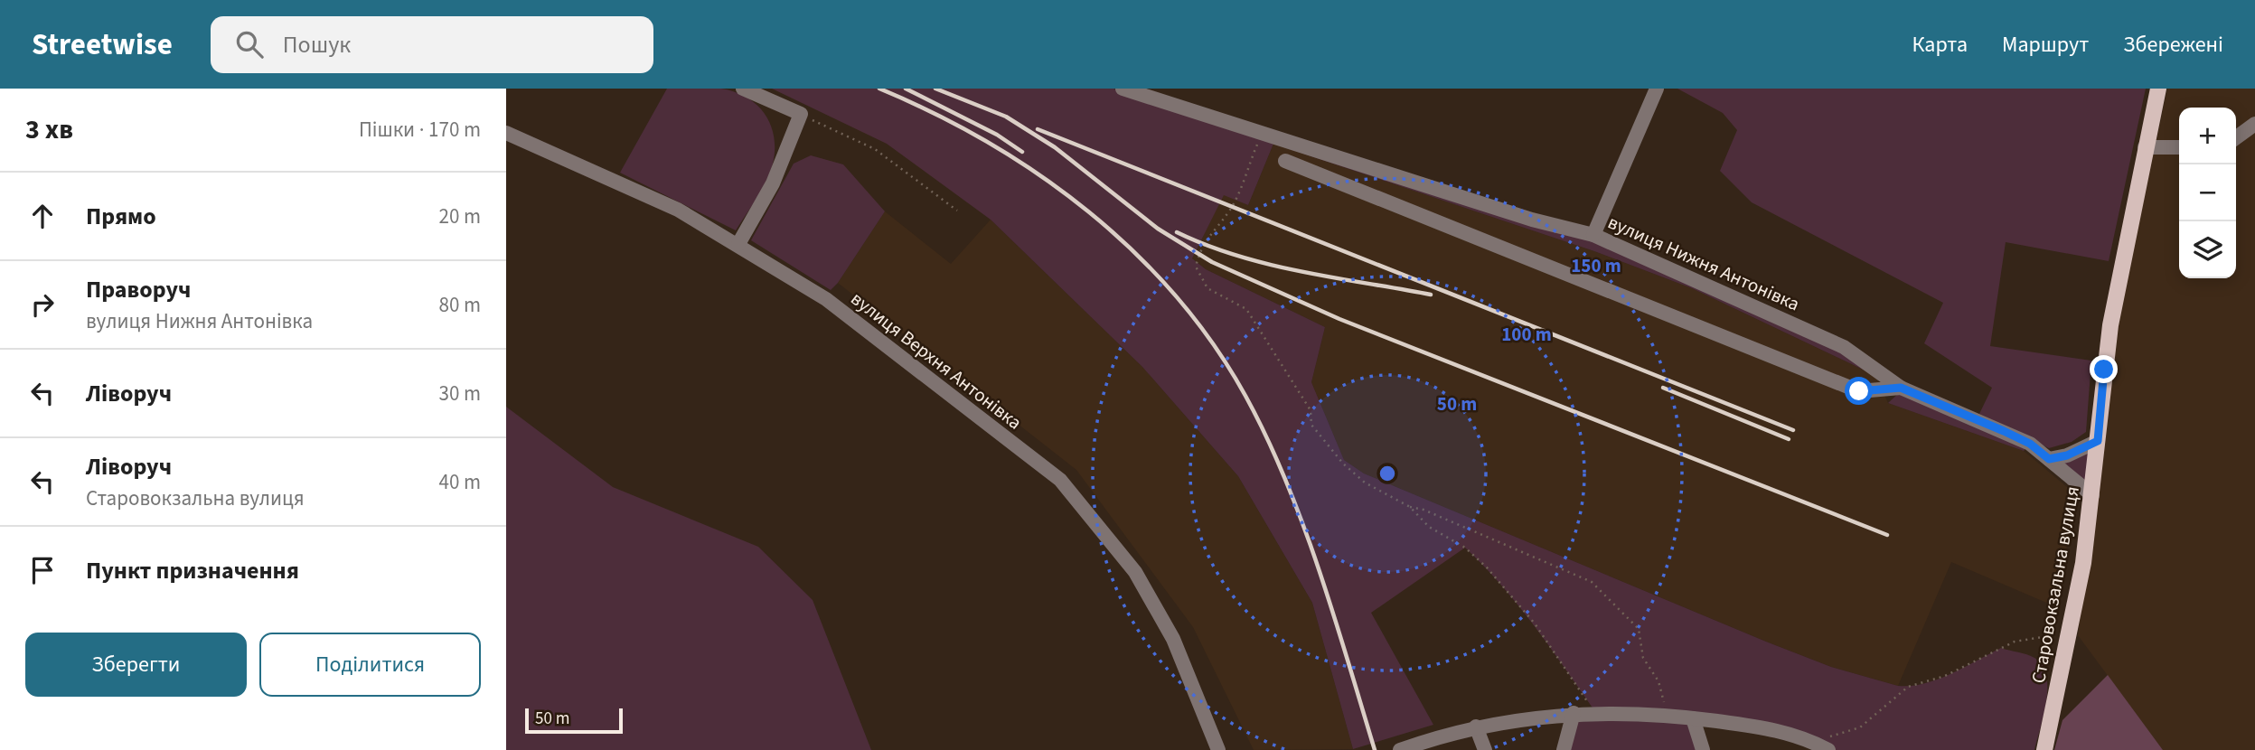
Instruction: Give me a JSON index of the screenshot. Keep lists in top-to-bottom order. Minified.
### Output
{"streets":{"main road":["Старовокзальна вулиця"],"street":["вулиця Нижня Антонівка","вулиця Верхня Антонівка"]},"crossings":[["вулиця Нижня Антонівка","Старовокзальна вулиця"]],"scale_bar":"50 m","page":{"header":"Streetwise","search":"Пошук","nav":["Карта","Маршрут","Збережені"],"heading":["3 хв","Пішки · 170 m"],"map_buttons":["+","−"],"list":[["Прямо","20 m"],["Праворуч","вулиця Нижня Антонівка","80 m"],["Ліворуч","30 m"],["Ліворуч","Старовокзальна вулиця","40 m"],"Пункт призначення"],"buttons":["Зберегти","Поділитися"],"scale":"50 m"},"rings":["150 m","100 m","50 m"]}
